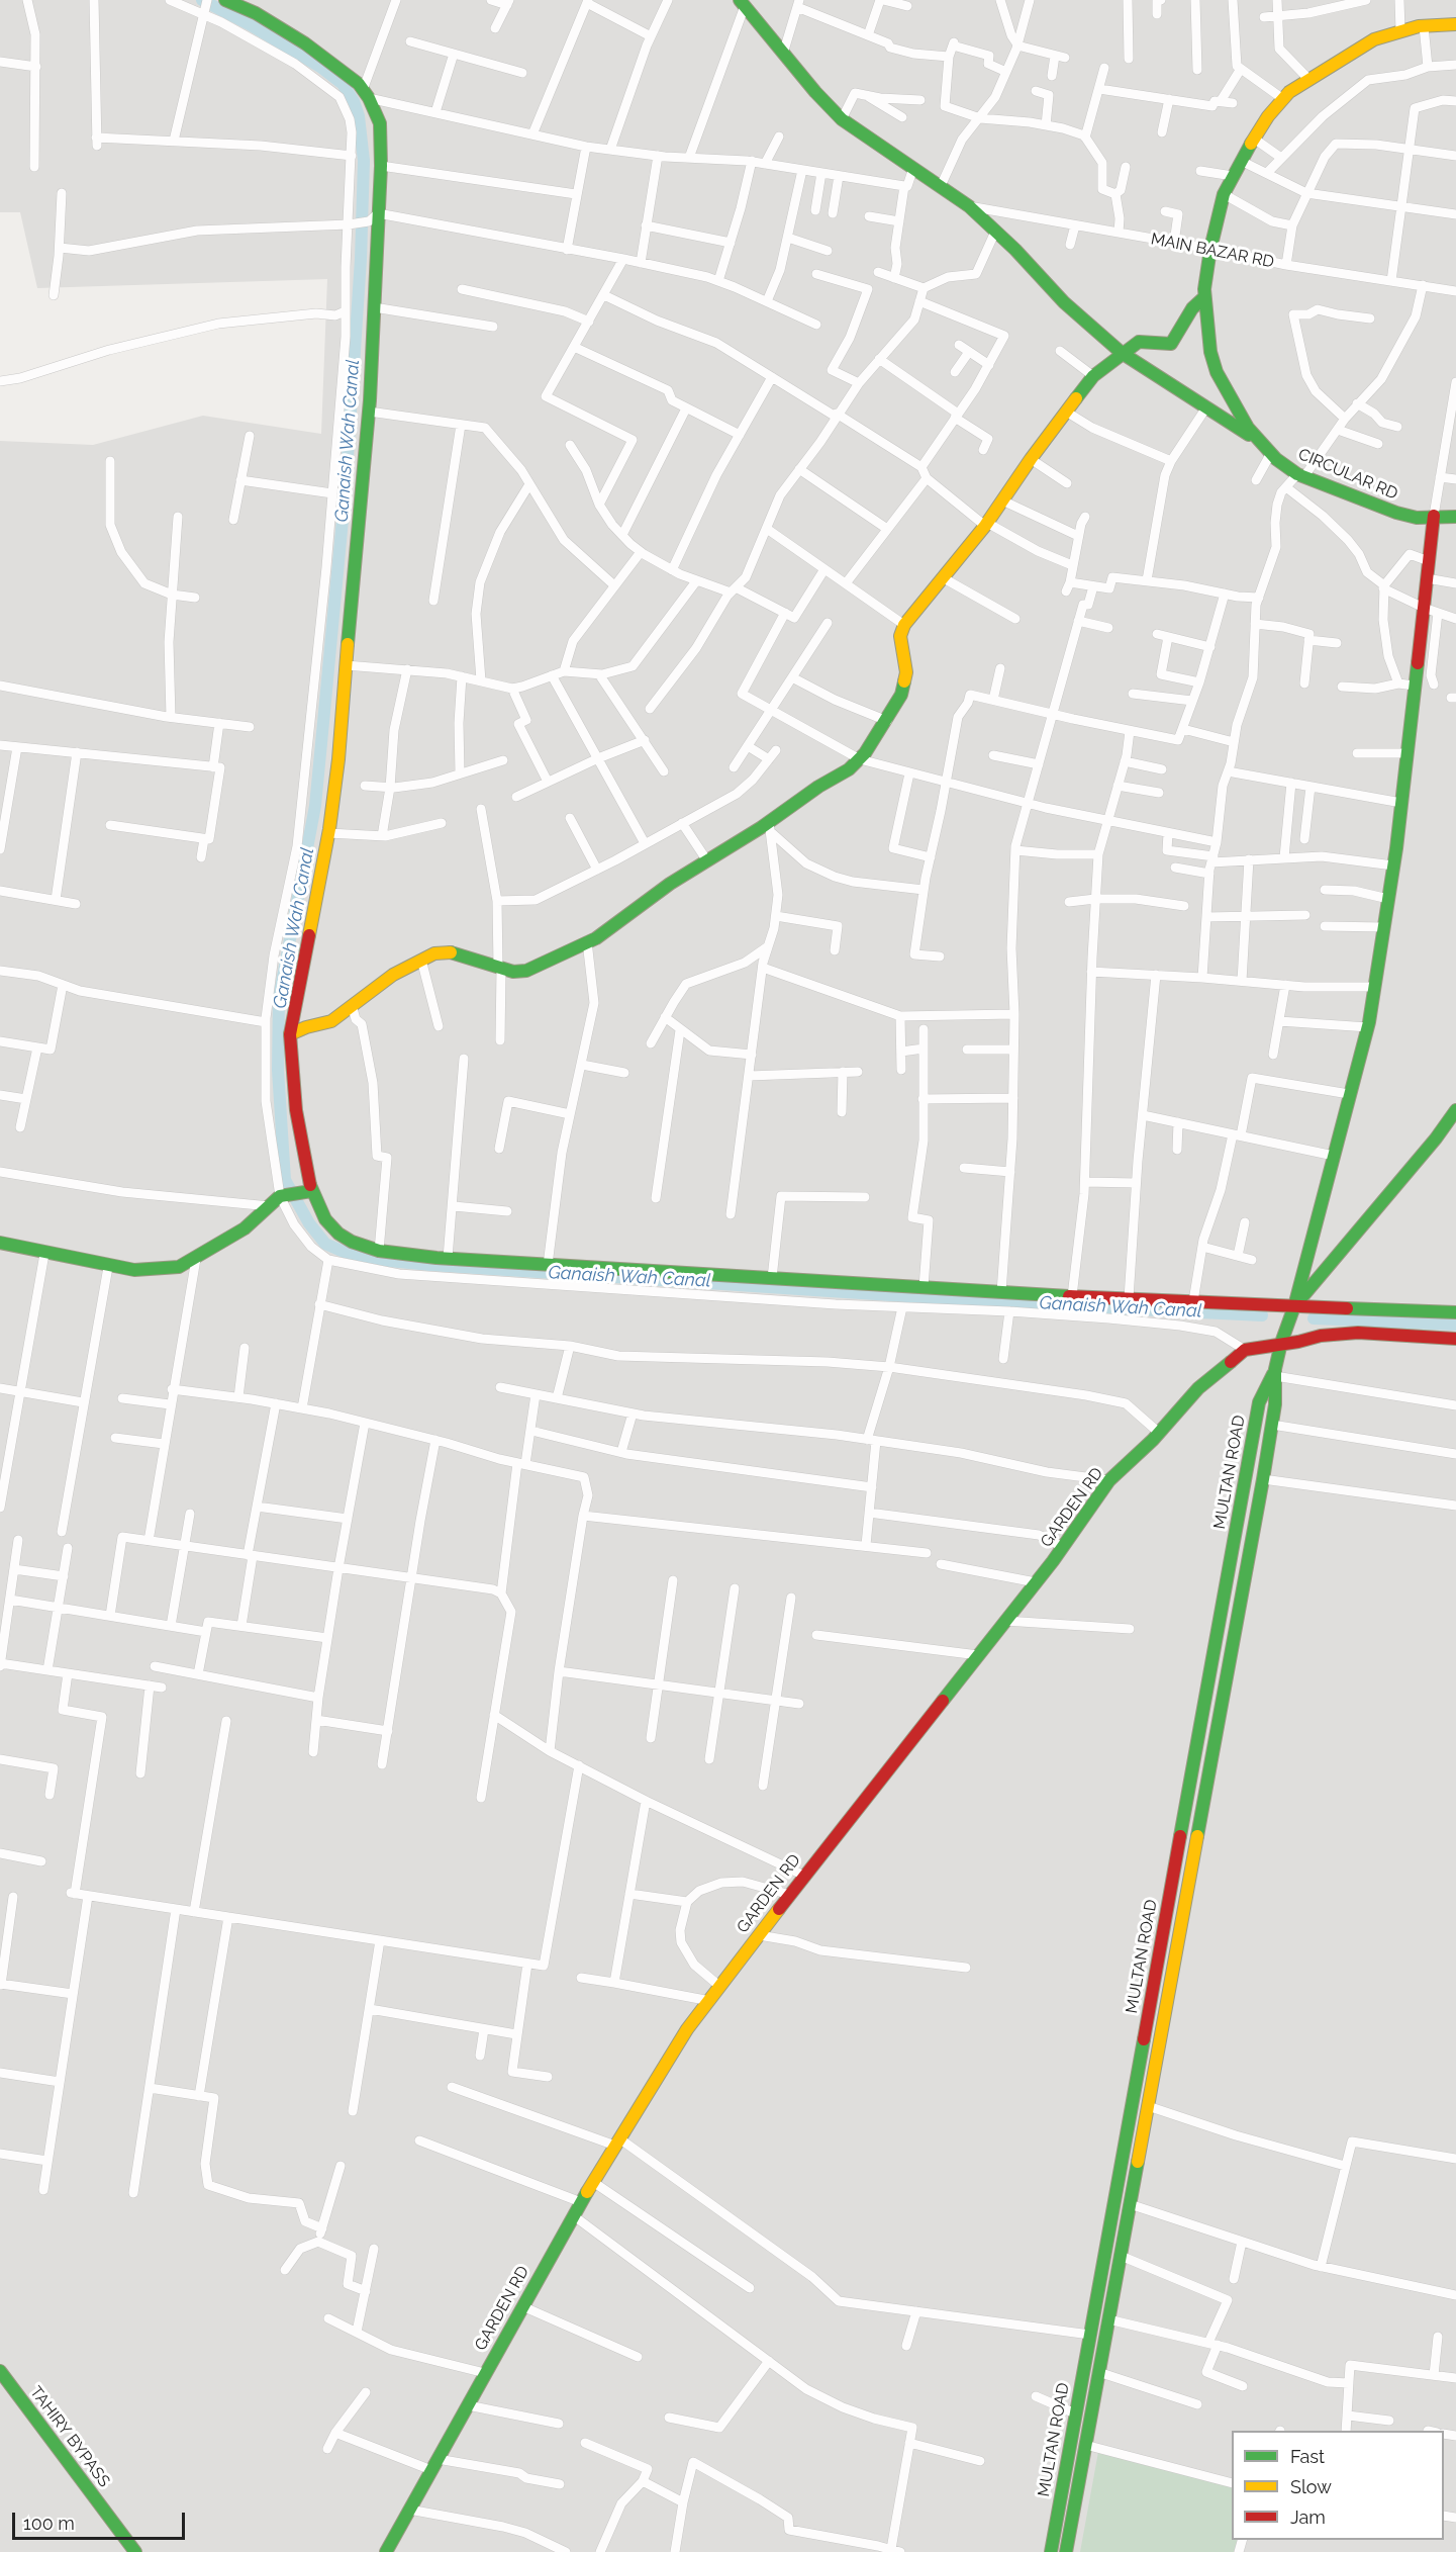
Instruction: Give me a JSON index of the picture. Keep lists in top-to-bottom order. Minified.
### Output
{"streets":{"street":["MAIN BAZAR RD","CIRCULAR RD","MULTAN ROAD","GARDEN RD","TAHIRY BYPASS"]},"crossings":[["MAIN BAZAR RD","CIRCULAR RD"],["MULTAN ROAD","GARDEN RD"]],"water":["Ganaish Wah Canal"],"legend":["Fast","Slow","Jam"],"scale_bar":"100 m"}
